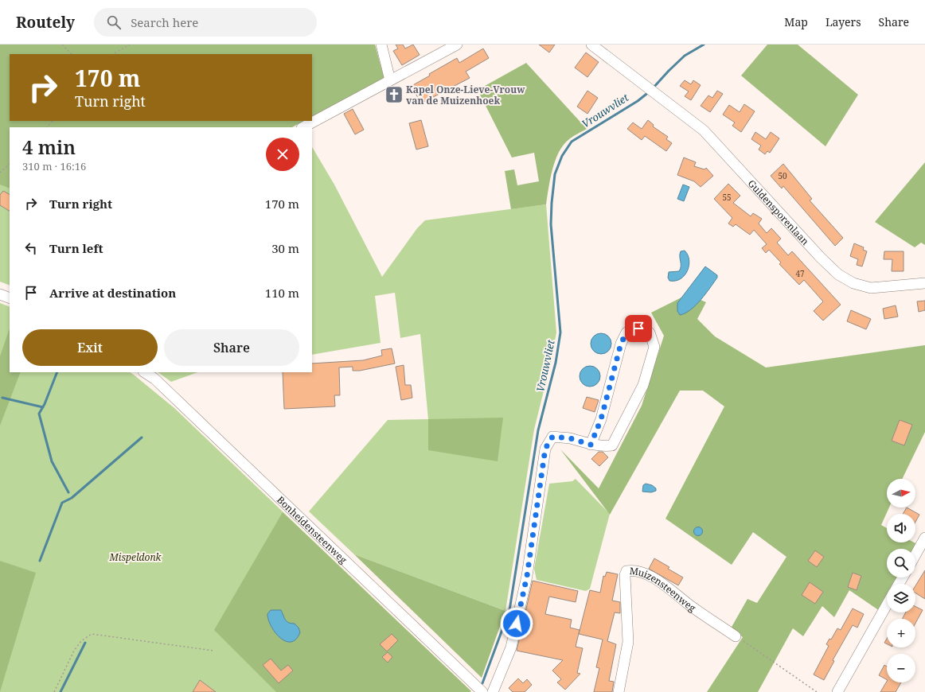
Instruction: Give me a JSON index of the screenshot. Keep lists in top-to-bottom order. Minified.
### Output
{"streets":{"street":["Guldensporenlaan","Bonheidensteenweg","Muizensteenweg"]},"water":["Vrouwvliet"],"parks":["Mispeldonk"],"places":{"church":["Kapel Onze-Lieve-Vrouw van de Muizenhoek"]},"house_numbers":["50","55","47"],"north":"right","page":{"header":"Routely","search":"Search here","nav":["Map","Layers","Share"],"turn":["170 m","Turn right"],"heading":["4 min","310 m · 16:16"],"list":[{"name":"Turn right","value":"170 m"},{"name":"Turn left","value":"30 m"},{"name":"Arrive at destination","value":"110 m"}],"buttons":["Exit","Share"],"map_buttons":["+","−"]}}
